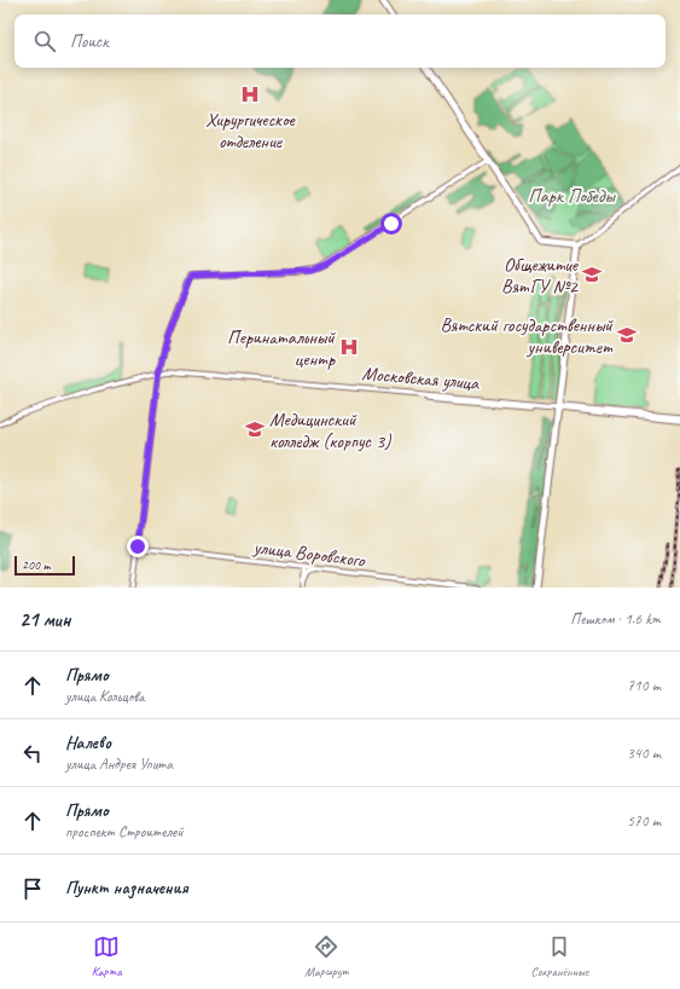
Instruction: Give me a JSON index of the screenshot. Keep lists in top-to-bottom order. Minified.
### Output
{"streets":{"main road":["Московская улица","улица Воровского"]},"parks":["Парк Победы"],"places":{"hospital":["Хирургическое отделение","Перинатальный центр"],"school or university":["Общежитие ВятГУ №2","Вятский государственный университет","Медицинский колледж (корпус 3)"]},"scale_bar":"200 m","page":{"search":"Поиск","scale":"200 m","heading":["21 мин","Пешком · 1.6 km"],"list":[["Прямо","улица Кольцова","710 m"],["Налево","улица Андрея Упита","340 m"],["Прямо","проспект Строителей","570 m"],"Пункт назначения"],"nav":["Карта","Маршрут","Сохранённые"]}}
